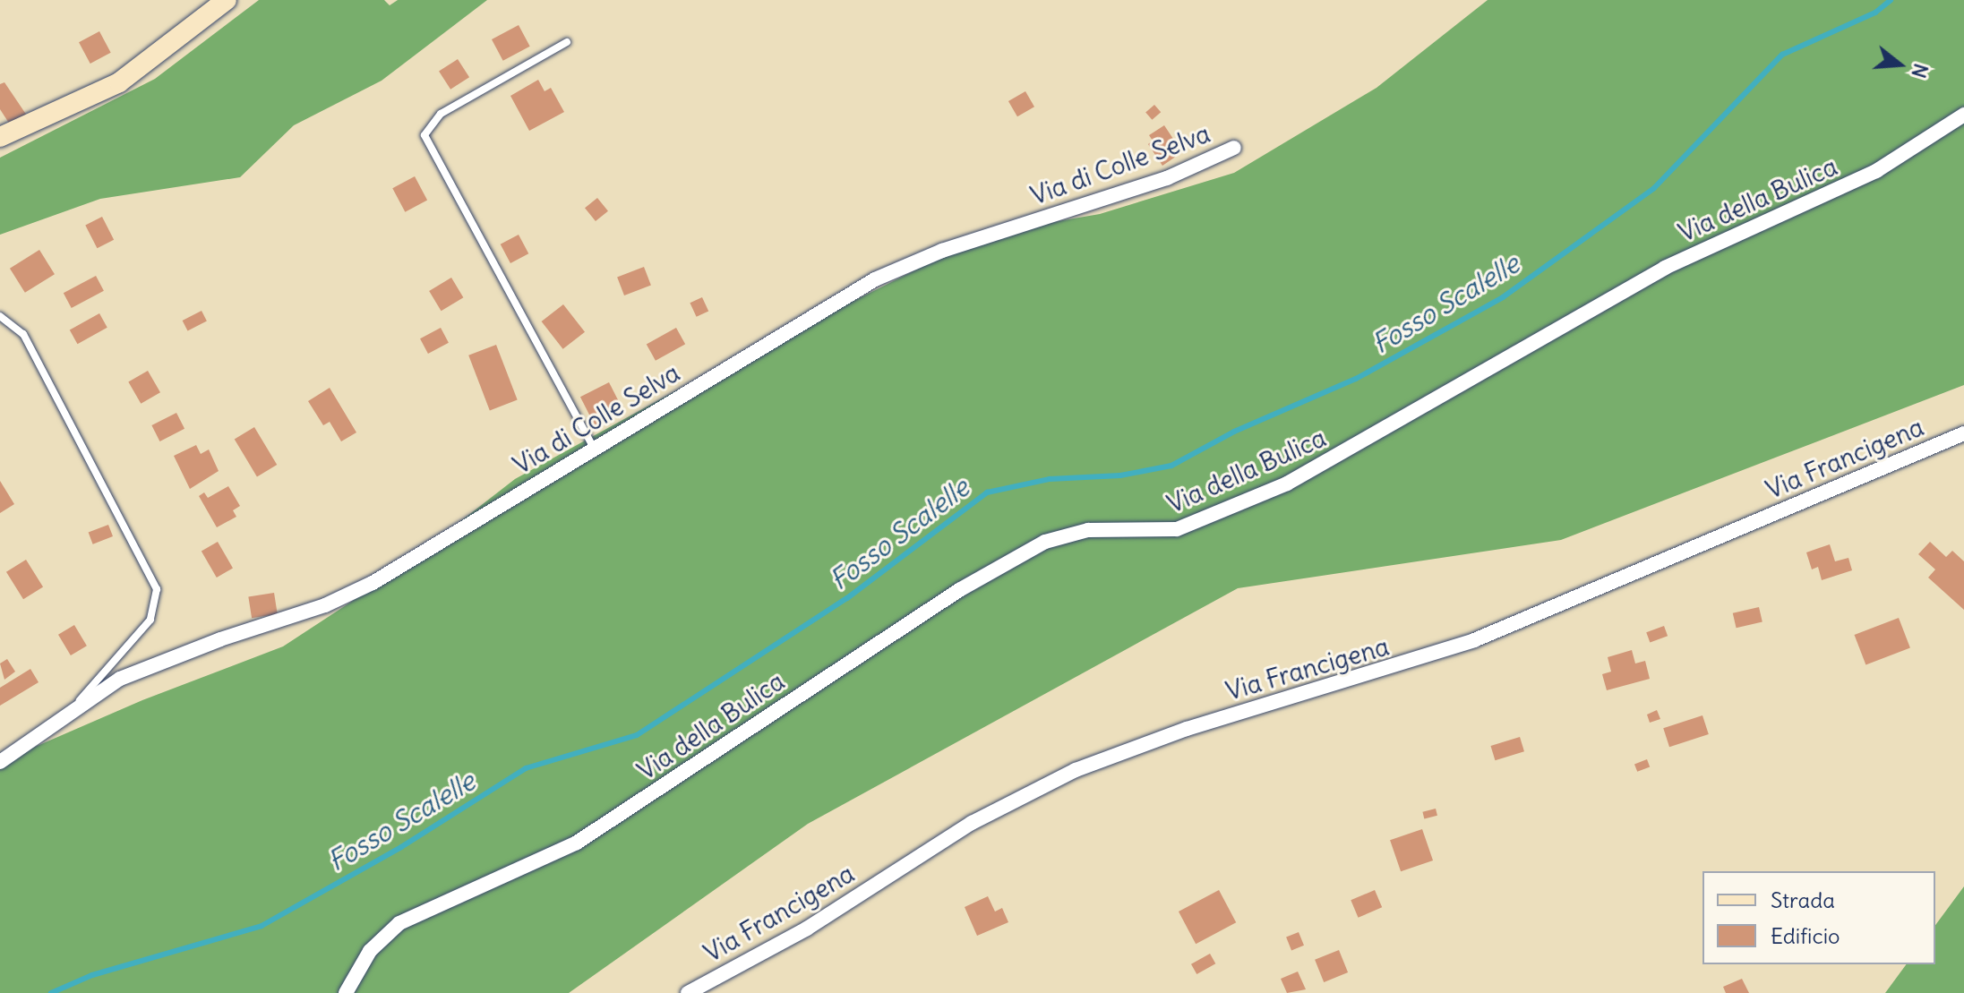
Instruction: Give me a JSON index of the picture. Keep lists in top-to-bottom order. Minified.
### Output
{"streets":{"street":["Via di Colle Selva","Via della Bulica","Via Francigena"]},"water":["Fosso Scalelle"],"legend":["Strada","Edificio"],"north":"right"}
